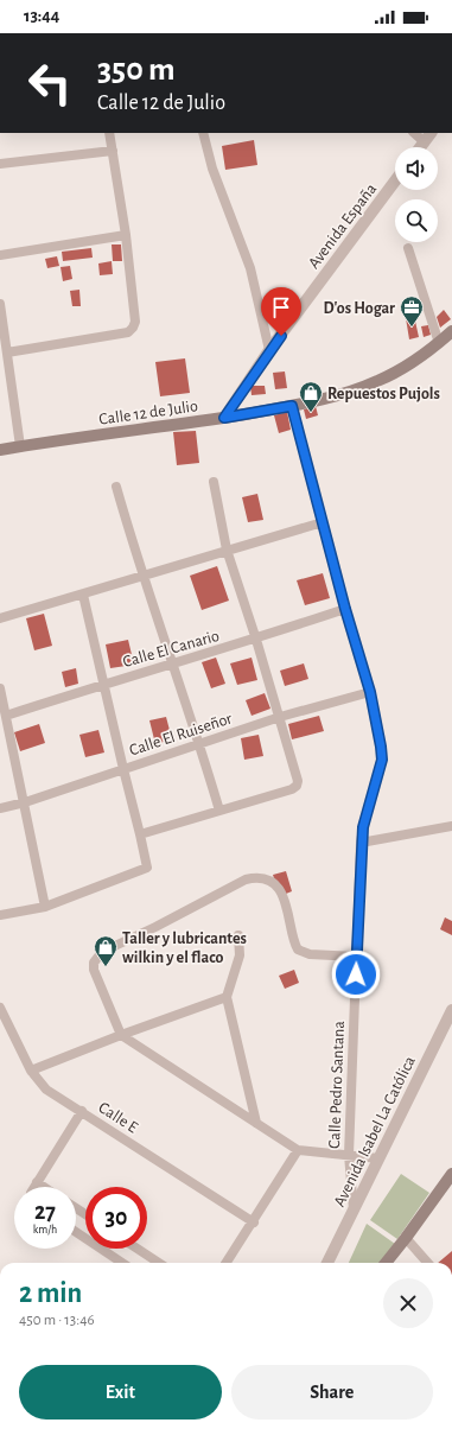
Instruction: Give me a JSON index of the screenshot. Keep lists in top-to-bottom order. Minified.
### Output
{"streets":{"main road":["Calle 12 de Julio"],"street":["Avenida España","Calle El Canario","Calle El Ruiseñor","Calle Pedro Santana","Calle E","Avenida Isabel La Católica"]},"crossings":[["Avenida España","Calle 12 de Julio"],["Calle 12 de Julio","Calle Pedro Santana"],["Calle El Canario","Calle Pedro Santana"],["Calle El Ruiseñor","Calle Pedro Santana"],["Calle Pedro Santana","Avenida Isabel La Católica"]],"places":{"office":["D'os Hogar"],"shop":["Repuestos Pujols","Taller y lubricantes wilkin y el flaco"]},"page":{"status":"13:44","turn":["350 m","Calle 12 de Julio"],"speed":"27 km/h","limit":"30","heading":["2 min","450 m · 13:46"],"buttons":["Exit","Share"]}}
